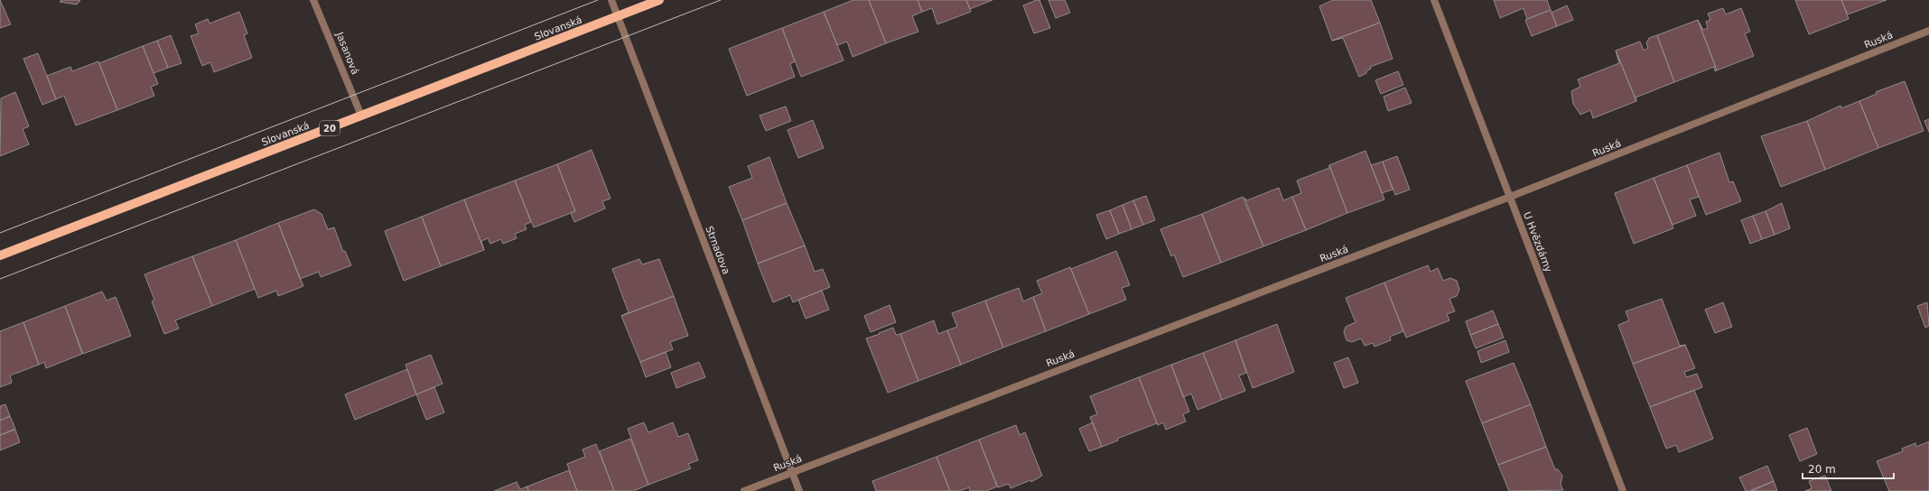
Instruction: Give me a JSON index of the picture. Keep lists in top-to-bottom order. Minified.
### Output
{"streets":{"main road":["Slovanská","20"],"street":["Ruská","Jasanová","U Hvězdárny","Strnadova"]},"crossings":[["Slovanská","Jasanová"],["Slovanská","Strnadova"],["Ruská","U Hvězdárny"],["Ruská","Strnadova"]],"scale_bar":"20 m"}
